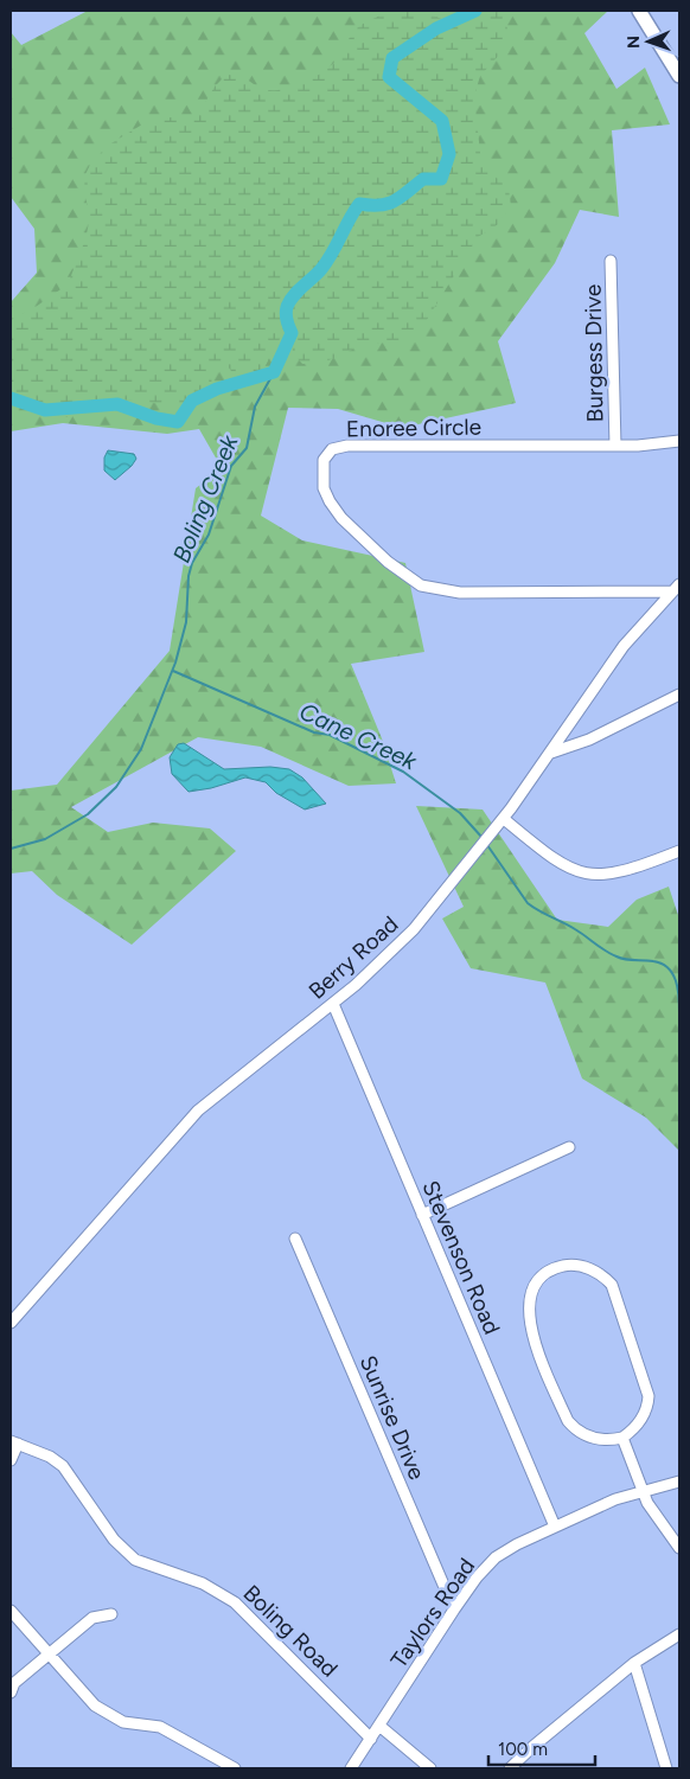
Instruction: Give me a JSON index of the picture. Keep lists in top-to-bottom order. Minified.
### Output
{"streets":{"street":["Burgess Drive","Enoree Circle","Berry Road","Stevenson Road","Sunrise Drive","Taylors Road","Boling Road"]},"crossings":[["Burgess Drive","Enoree Circle"],["Enoree Circle","Berry Road"],["Berry Road","Stevenson Road"],["Stevenson Road","Taylors Road"],["Sunrise Drive","Taylors Road"],["Taylors Road","Boling Road"]],"water":["Boling Creek","Cane Creek"],"scale_bar":"100 m","north":"left"}
